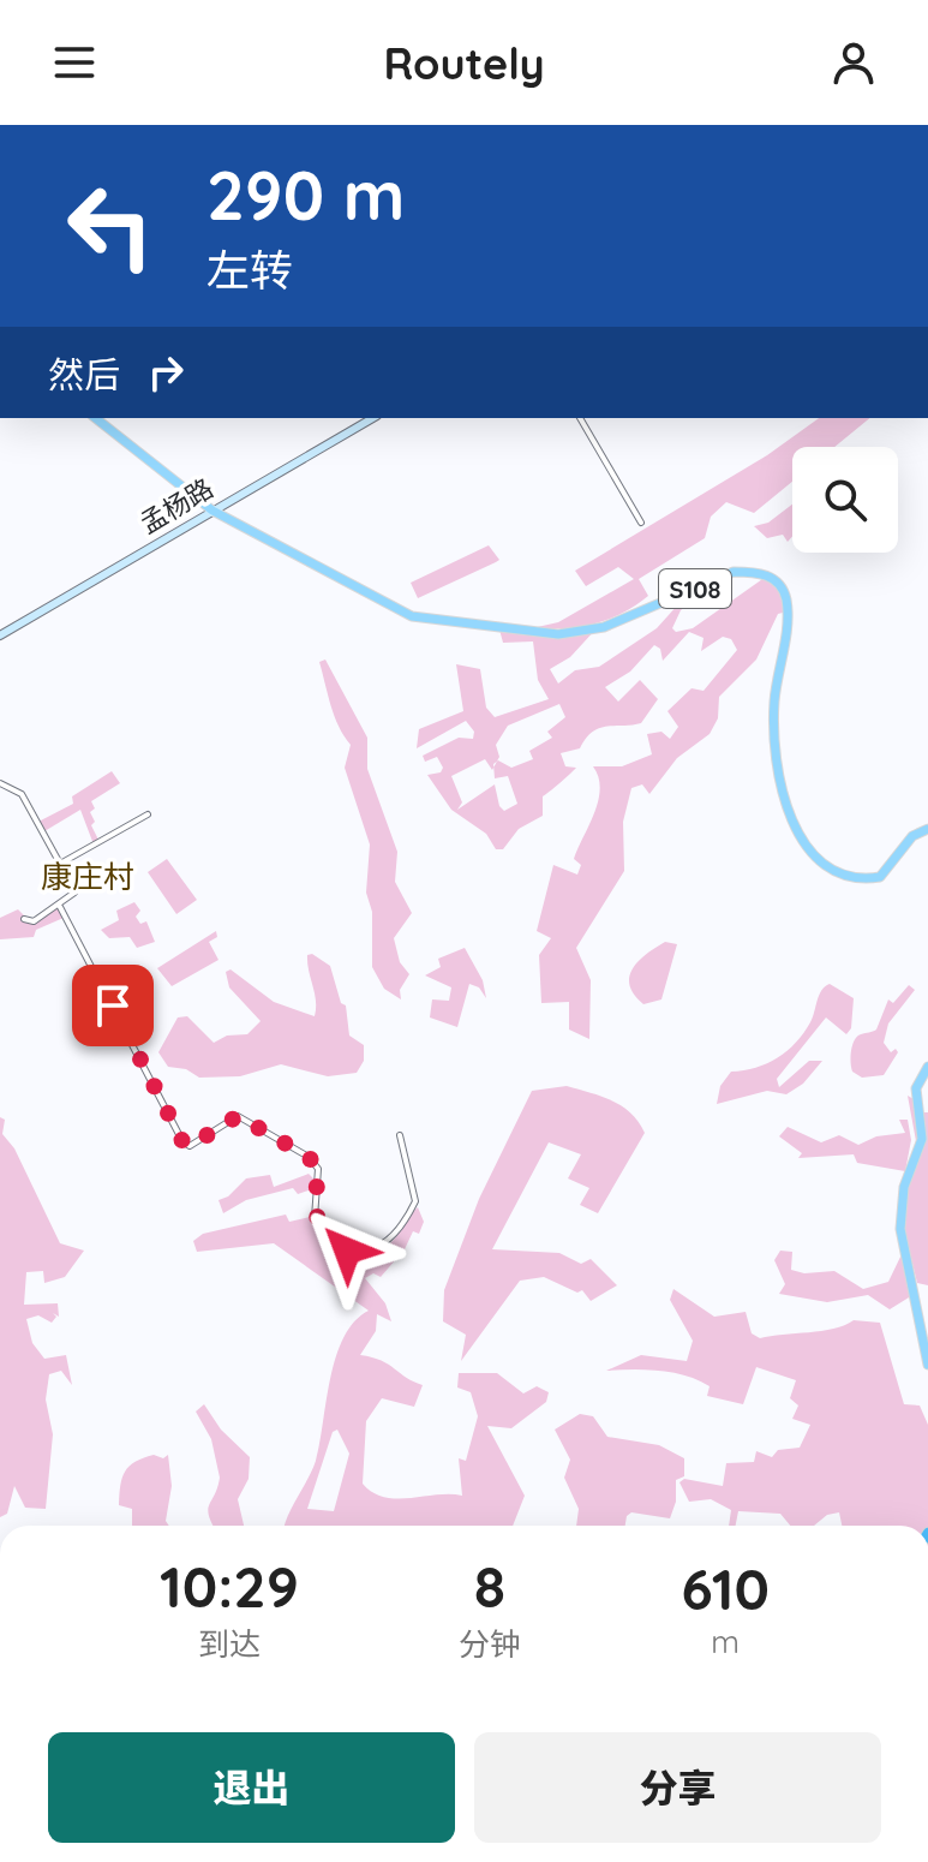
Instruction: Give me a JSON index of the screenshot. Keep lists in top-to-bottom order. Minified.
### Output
{"streets":{"main road":["S108"],"street":["孟杨路"]},"crossings":[["孟杨路","S108"]],"districts":["康庄村"],"page":{"header":"Routely","turn":["290 m","左转"],"then":"然后","eta":["10:29","到达","8","分钟","610","m"],"buttons":["退出","分享"]}}
